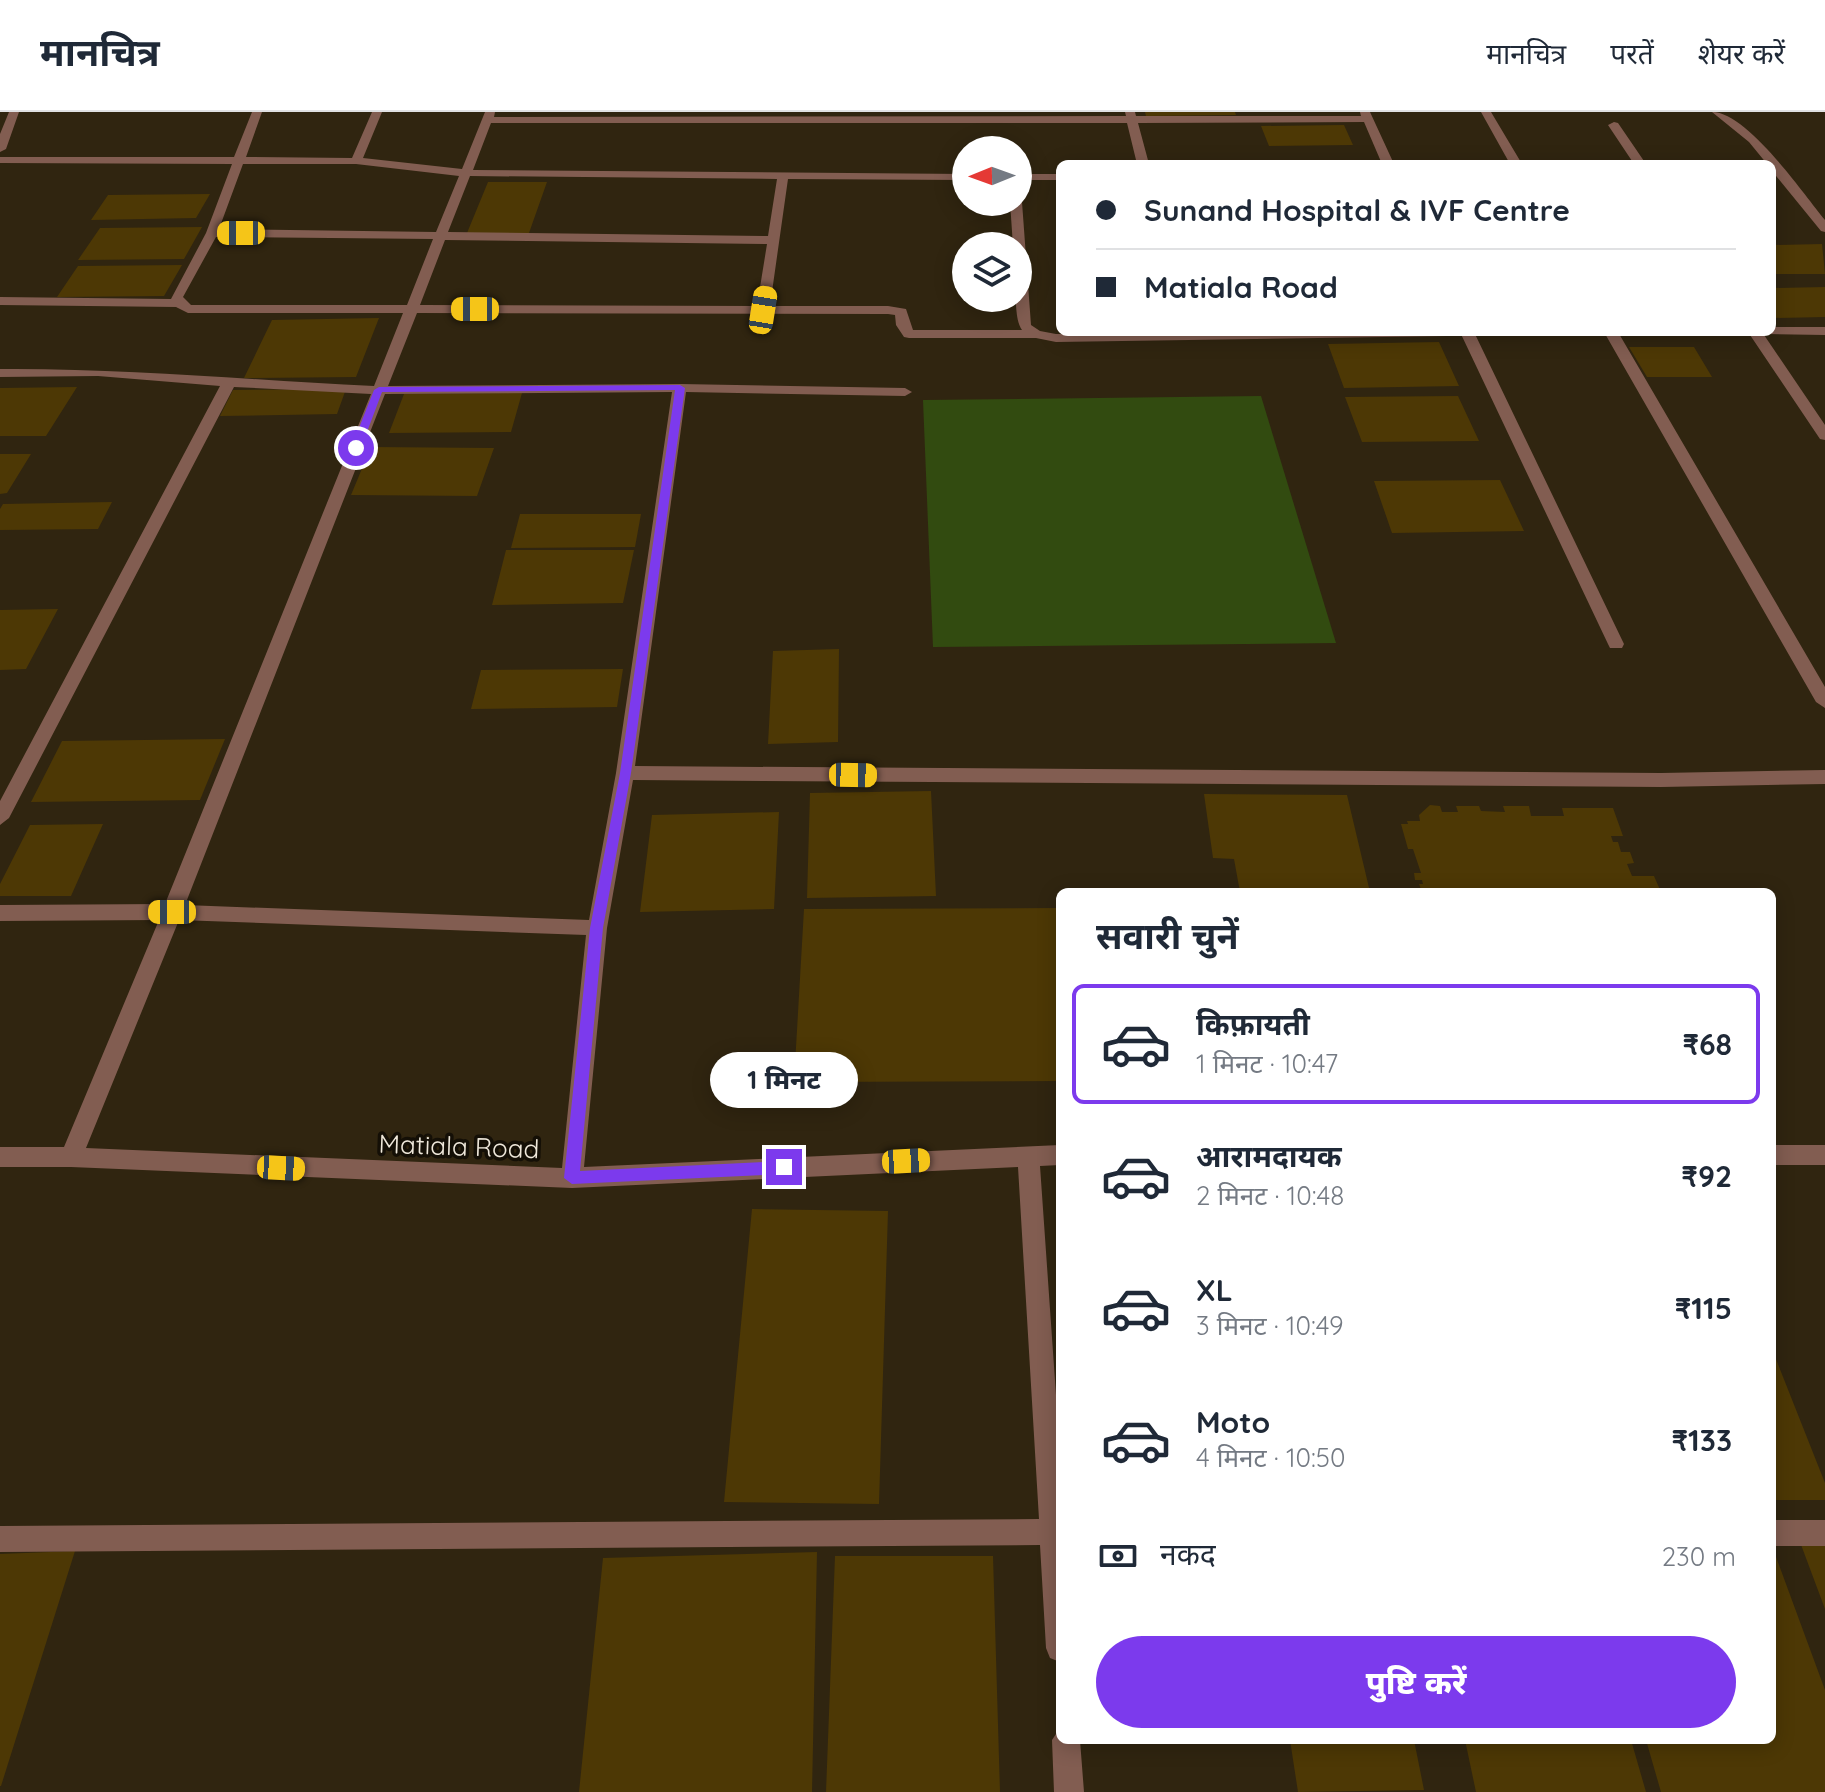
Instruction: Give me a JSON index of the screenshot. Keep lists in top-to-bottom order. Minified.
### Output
{"streets":{"street":["Matiala Road"]},"north":"left","page":{"header":"मानचित्र","nav":["मानचित्र","परतें","शेयर करें"],"banner":["Sunand Hospital & IVF Centre","Matiala Road"],"heading":"सवारी चुनें","list":[{"name":"किफ़ायती","note":"1 मिनट · 10:47","value":"₹68"},{"name":"आरामदायक","note":"2 मिनट · 10:48","value":"₹92"},{"name":"XL","note":"3 मिनट · 10:49","value":"₹115"},{"name":"Moto","note":"4 मिनट · 10:50","value":"₹133"}],"bubble":"1 मिनट","pay":["नकद","230 m"],"buttons":"पुष्टि करें"}}
